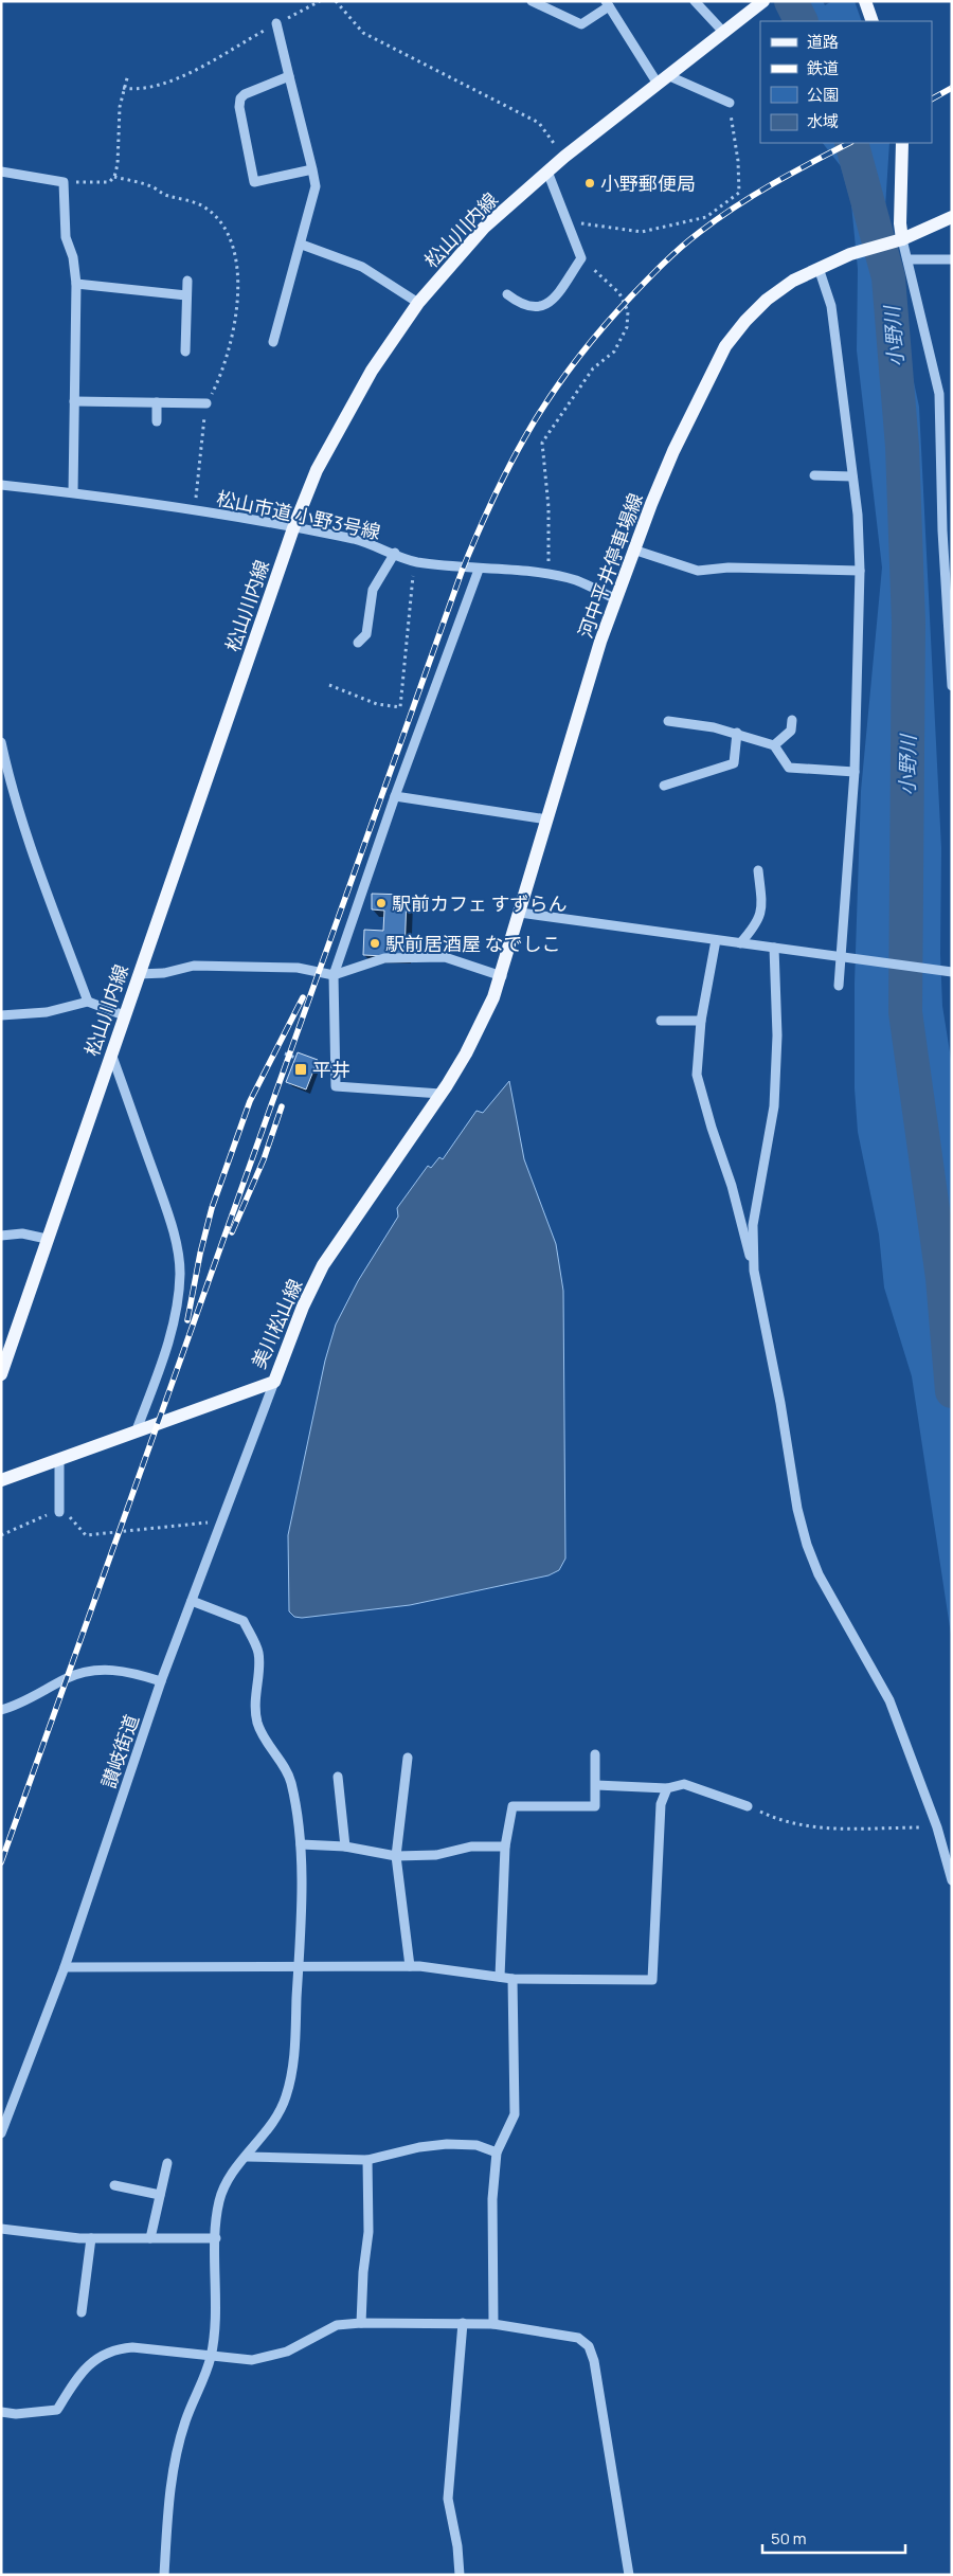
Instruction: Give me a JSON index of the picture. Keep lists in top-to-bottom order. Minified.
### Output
{"streets":{"main road":["松山川内線","河中平井停車場線","美川松山線"],"street":["松山市道 小野3号線","讃岐街道"]},"crossings":[["松山川内線","松山市道 小野3号線"],["松山市道 小野3号線","河中平井停車場線"],["河中平井停車場線","美川松山線"],["美川松山線","讃岐街道"]],"water":["小野川"],"places":{"other":["小野郵便局","駅前カフェ すずらん","駅前居酒屋 なでしこ"],"transit":["平井"]},"legend":["道路","鉄道","公園","水域"],"scale_bar":"50 m"}
